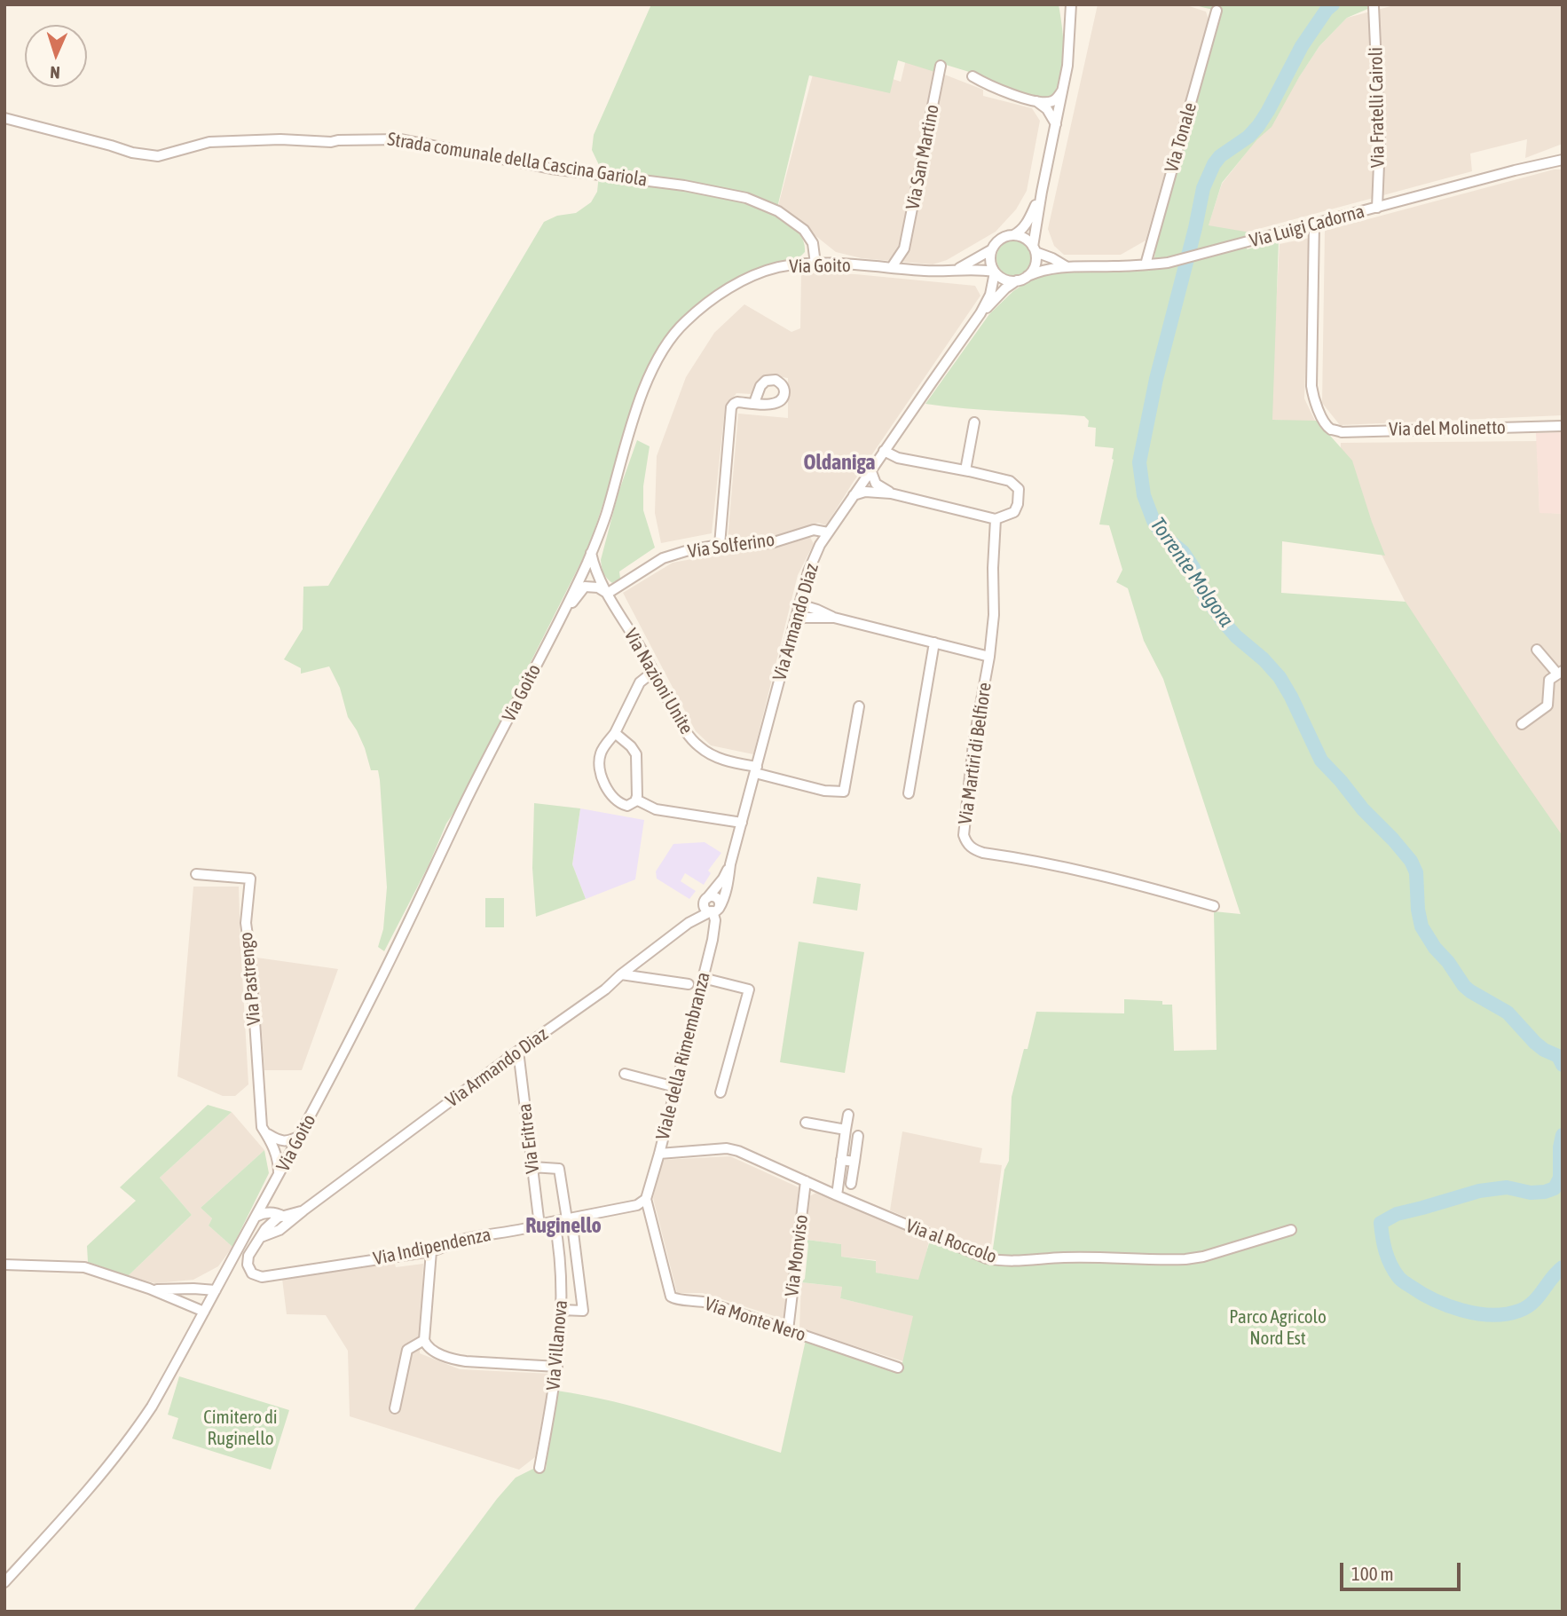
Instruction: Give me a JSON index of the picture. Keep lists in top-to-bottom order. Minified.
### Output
{"streets":{"street":["Via Fratelli Cairoli","Via Tonale","Via San Martino","Strada comunale della Cascina Gariola","Via Luigi Cadorna","Via Goito","Via del Molinetto","Via Solferino","Via Armando Diaz","Via Nazioni Unite","Via Martiri di Belfiore","Via Pastrengo","Viale della Rimembranza","Via Eritrea","Via al Roccolo","Via Indipendenza","Via Monviso","Via Monte Nero","Via Villanova"]},"crossings":[["Via Fratelli Cairoli","Via Luigi Cadorna"],["Via Tonale","Via Luigi Cadorna"],["Via San Martino","Via Goito"],["Strada comunale della Cascina Gariola","Via Goito"],["Via Luigi Cadorna","Via Goito"],["Via Luigi Cadorna","Via del Molinetto"],["Via Luigi Cadorna","Via Armando Diaz"],["Via Goito","Via Armando Diaz"],["Via Goito","Via Nazioni Unite"],["Via Goito","Via Pastrengo"],["Via Solferino","Via Armando Diaz"],["Via Solferino","Via Nazioni Unite"],["Via Armando Diaz","Via Nazioni Unite"],["Via Armando Diaz","Viale della Rimembranza"],["Via Armando Diaz","Via Eritrea"],["Via Armando Diaz","Via Indipendenza"],["Viale della Rimembranza","Via al Roccolo"],["Viale della Rimembranza","Via Indipendenza"],["Viale della Rimembranza","Via Monte Nero"],["Via Eritrea","Via Indipendenza"],["Via al Roccolo","Via Monviso"],["Via Indipendenza","Via Monte Nero"],["Via Indipendenza","Via Villanova"],["Via Monviso","Via Monte Nero"]],"districts":["Oldaniga","Ruginello"],"water":["Torrente Molgora"],"parks":["Parco Agricolo Nord Est","Cimitero di Ruginello"],"scale_bar":"100 m","north":"bottom"}
